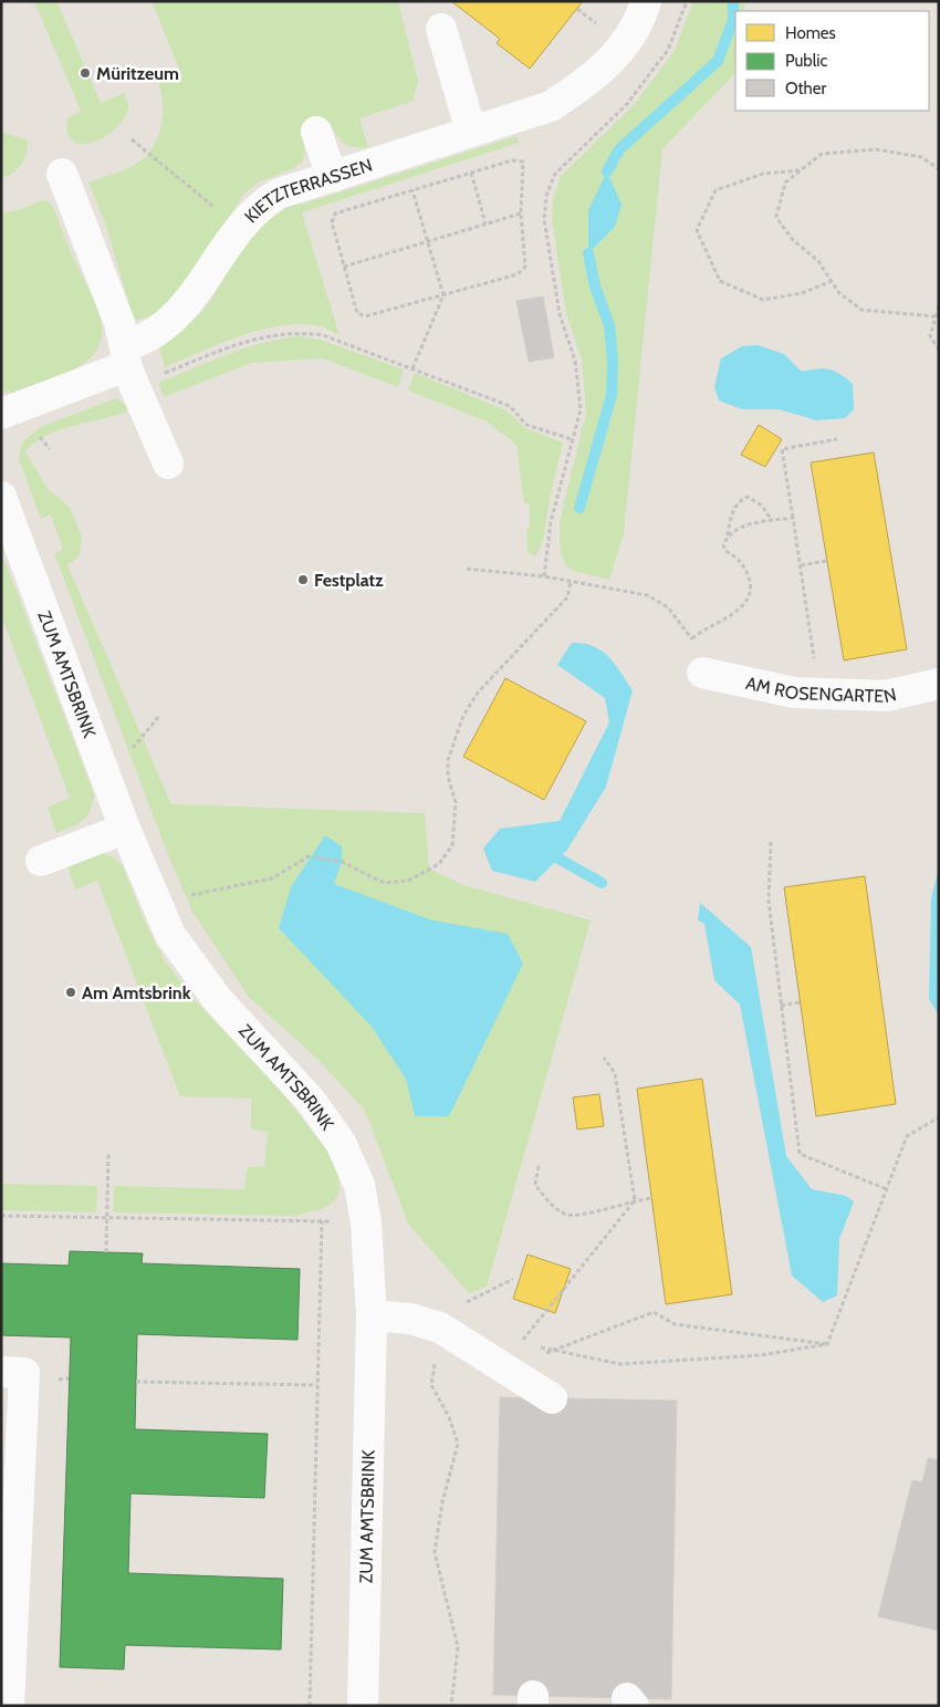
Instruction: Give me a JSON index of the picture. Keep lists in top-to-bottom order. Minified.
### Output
{"streets":{"street":["KIETZTERRASSEN","ZUM AMTSBRINK","AM ROSENGARTEN"]},"places":["Müritzeum","Festplatz","Am Amtsbrink"],"legend":["Homes","Public","Other"]}
